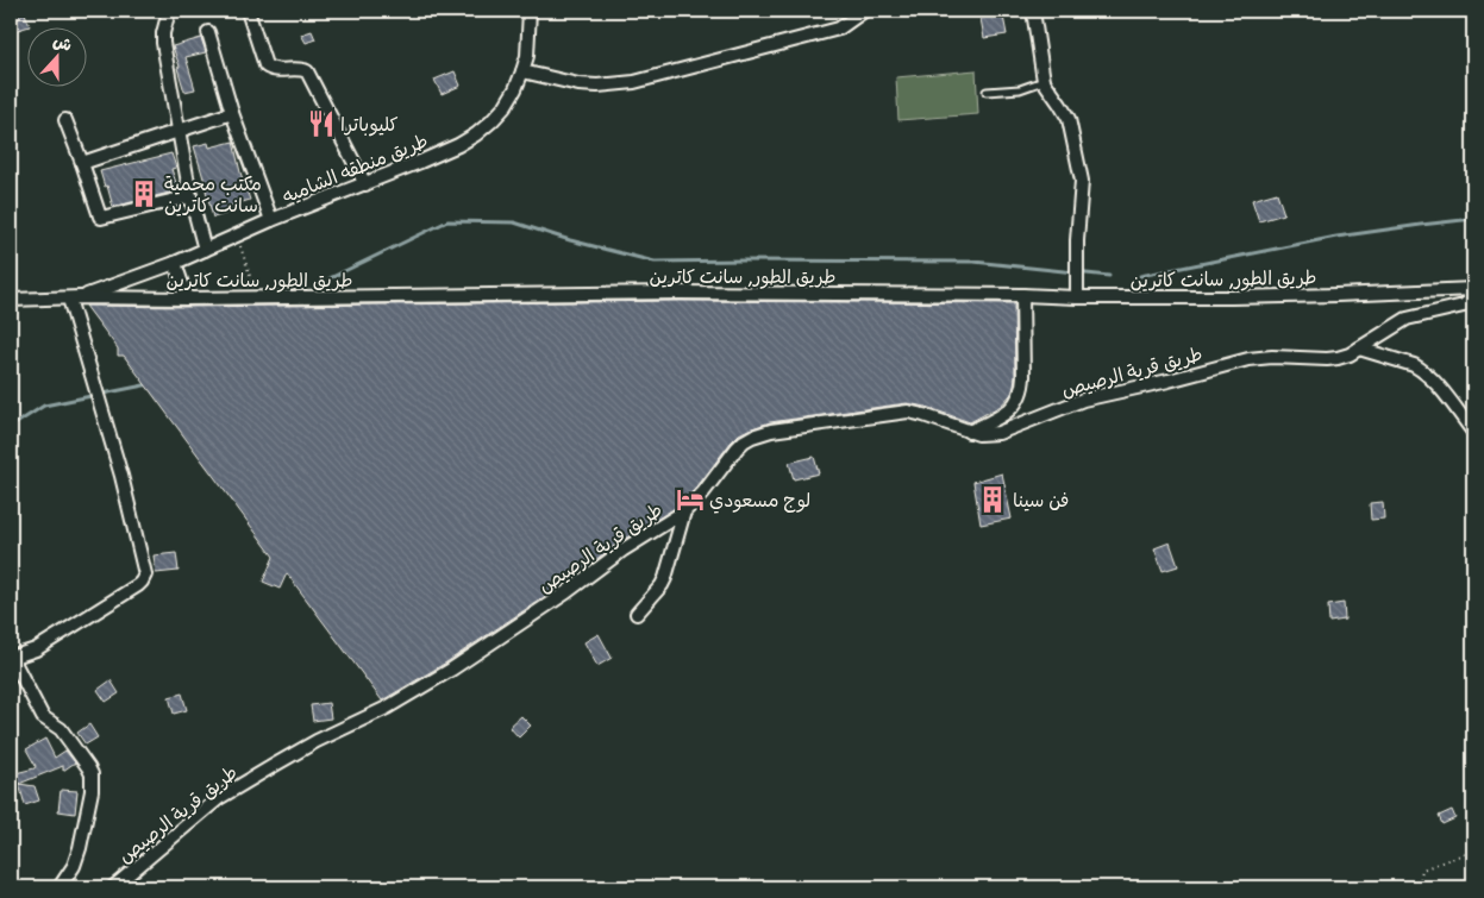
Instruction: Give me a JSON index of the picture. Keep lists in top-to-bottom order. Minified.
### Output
{"streets":{"street":["طريق منطقه الشاميه","طريق الطور, سانت كاترين","طريق قرية الرصيص"]},"crossings":[["طريق منطقه الشاميه","طريق الطور, سانت كاترين"],["طريق الطور, سانت كاترين","طريق قرية الرصيص"]],"places":{"restaurant":["كليوباترا"],"building":["مكتب محمية سانت كاترين","فن سينا"],"hotel":["لوج مسعودي"]},"north":"top"}
